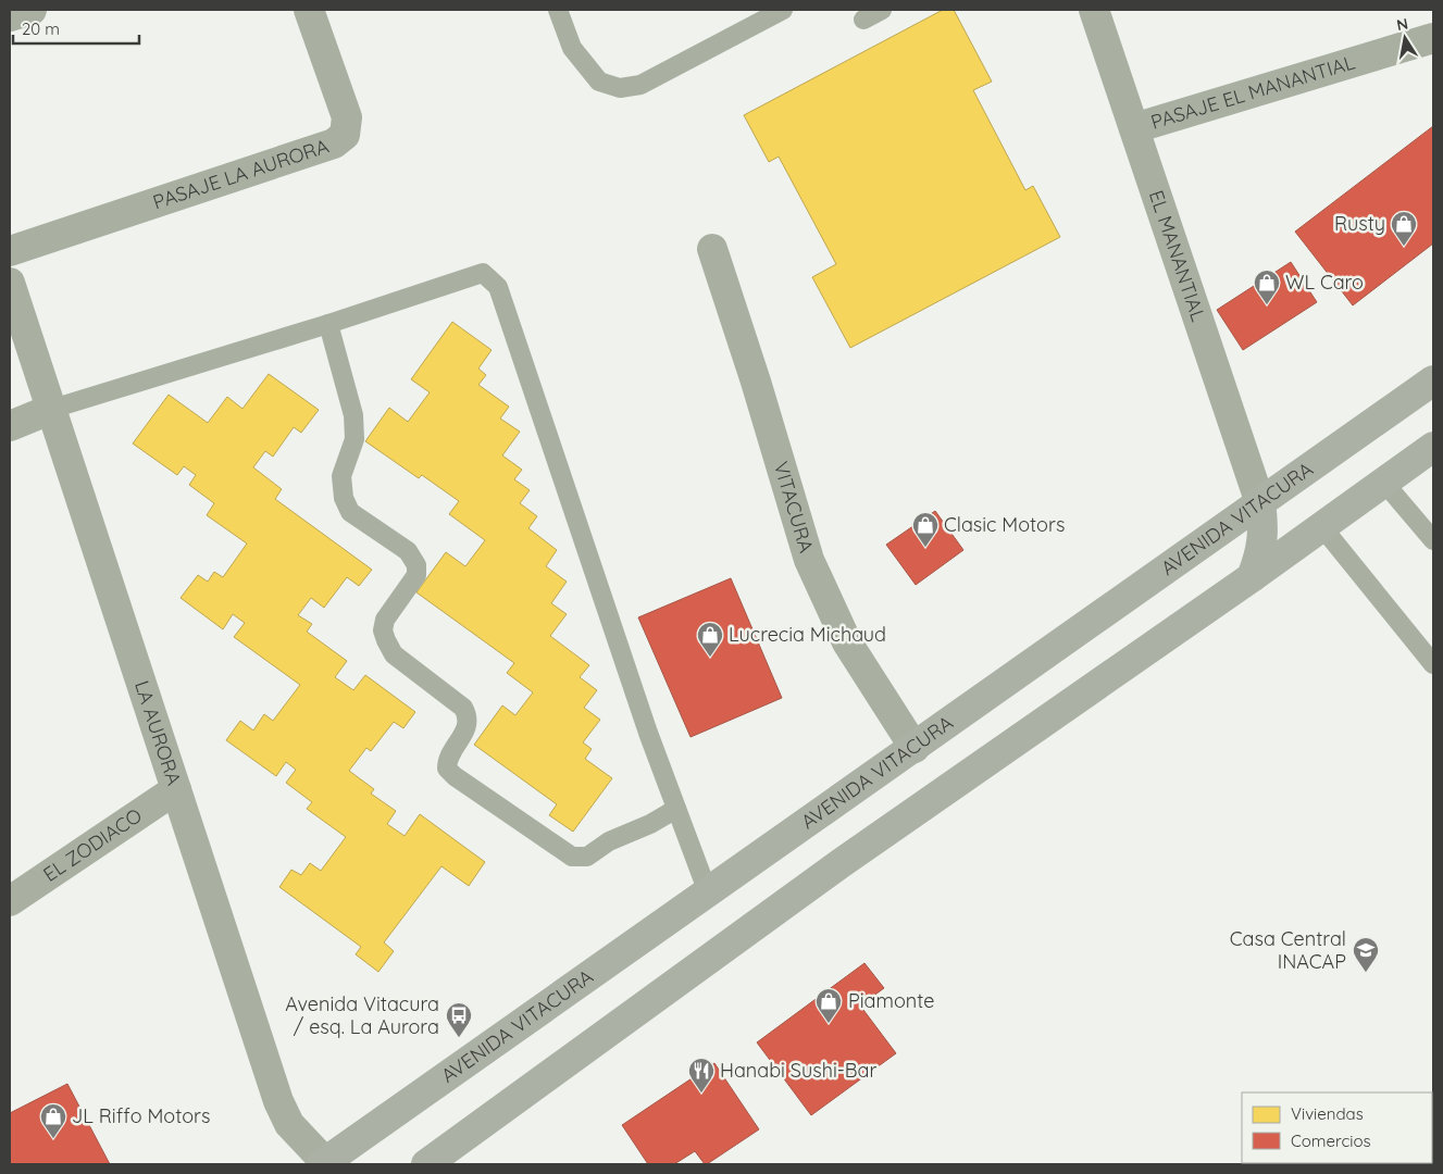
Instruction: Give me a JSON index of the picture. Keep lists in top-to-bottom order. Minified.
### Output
{"streets":{"main road":["AVENIDA VITACURA"],"street":["PASAJE EL MANANTIAL","PASAJE LA AURORA","EL MANANTIAL","VITACURA","LA AURORA","EL ZODIACO"]},"crossings":[["PASAJE EL MANANTIAL","EL MANANTIAL"],["EL MANANTIAL","AVENIDA VITACURA"],["VITACURA","AVENIDA VITACURA"],["AVENIDA VITACURA","LA AURORA"],["LA AURORA","EL ZODIACO"]],"places":{"shop":["Rusty","WL Caro","Clasic Motors","Lucrecia Michaud","Piamonte","JL Riffo Motors"],"school or university":["Casa Central INACAP"],"bus stop":["Avenida Vitacura / esq. La Aurora"],"restaurant":["Hanabi Sushi-Bar"]},"legend":["Viviendas","Comercios"],"scale_bar":"20 m","north":"top"}
